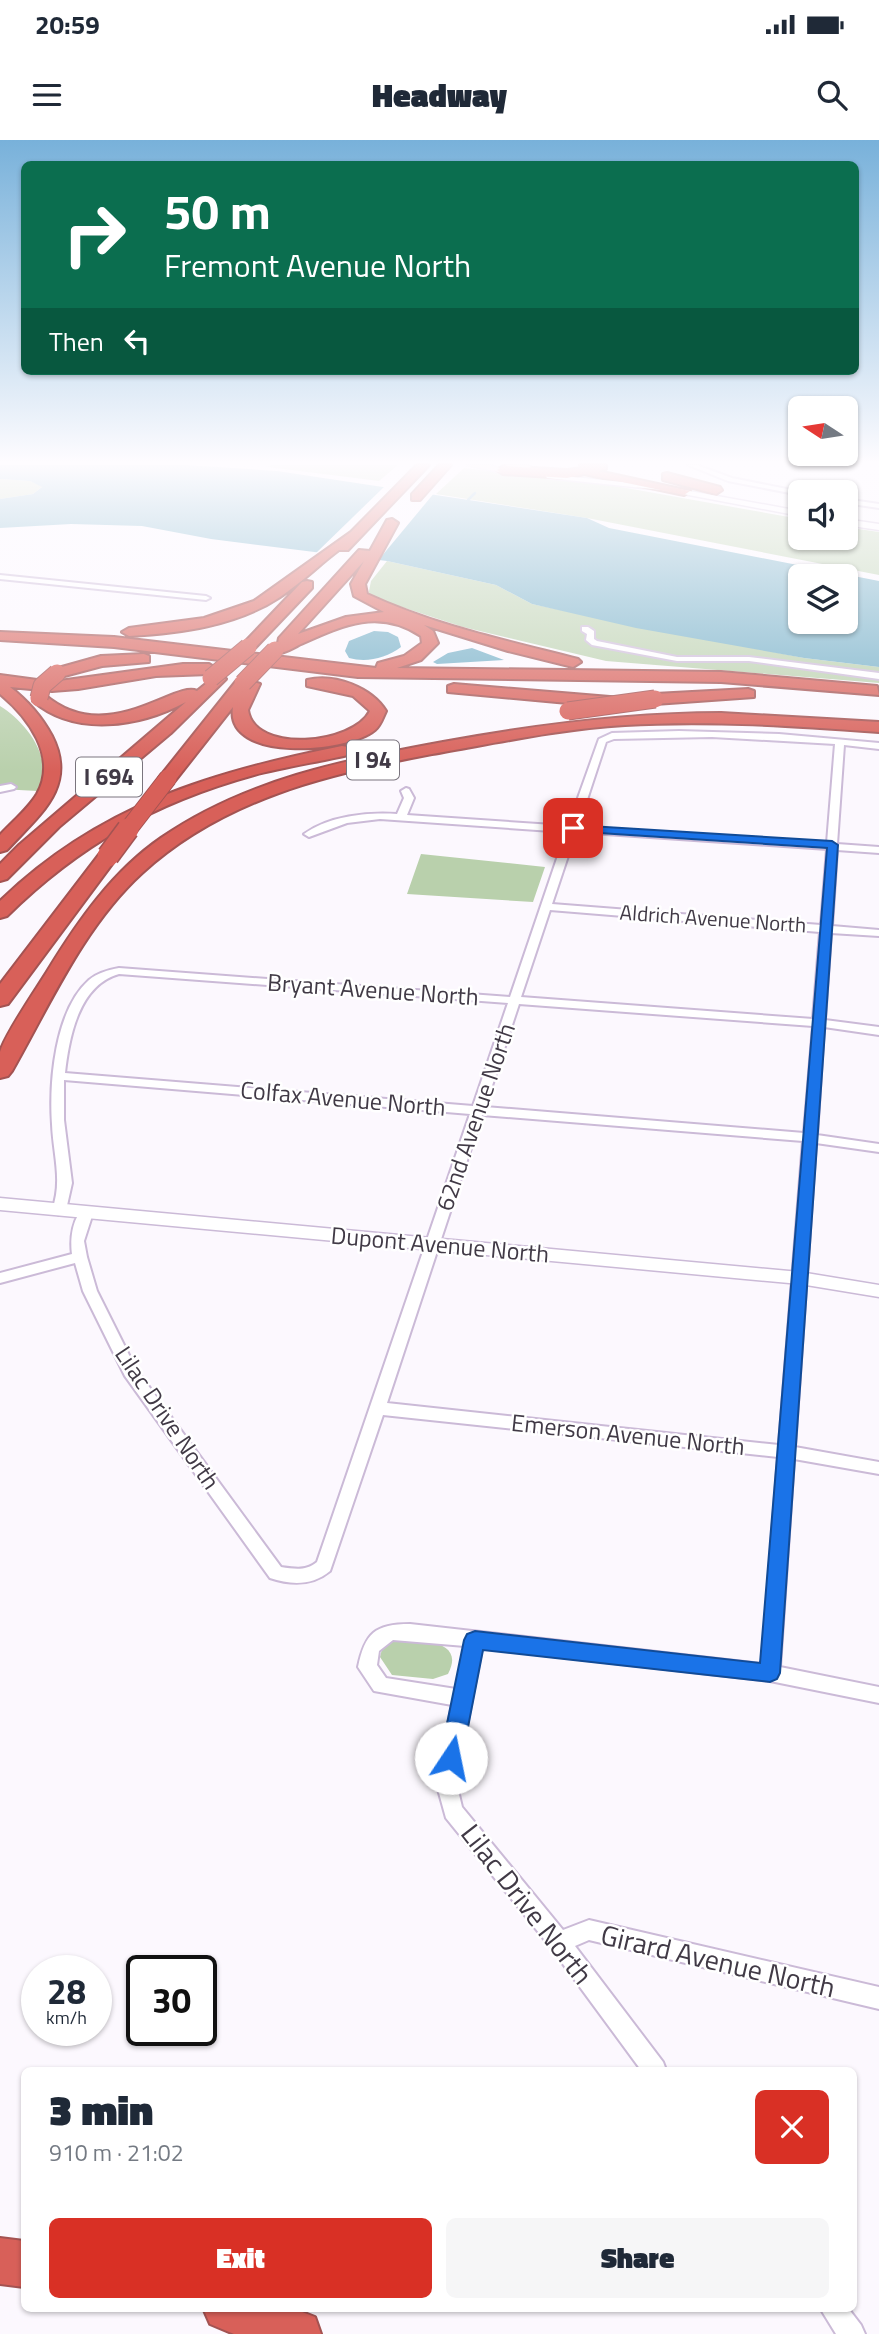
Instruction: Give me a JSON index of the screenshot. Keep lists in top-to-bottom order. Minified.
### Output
{"streets":{"highway":["I 94","I 694"],"street":["Aldrich Avenue North","Bryant Avenue North","Colfax Avenue North","62nd Avenue North","Dupont Avenue North","Lilac Drive North","Emerson Avenue North","Girard Avenue North"]},"crossings":[["Aldrich Avenue North","62nd Avenue North"],["Bryant Avenue North","Colfax Avenue North"],["Bryant Avenue North","62nd Avenue North"],["Colfax Avenue North","62nd Avenue North"],["62nd Avenue North","Dupont Avenue North"],["62nd Avenue North","Lilac Drive North"],["62nd Avenue North","Emerson Avenue North"],["Dupont Avenue North","Lilac Drive North"],["Lilac Drive North","Girard Avenue North"]],"north":"left","page":{"status":"20:59","header":"Headway","turn":["50 m","Fremont Avenue North"],"then":"Then","speed":"28 km/h","limit":"30","heading":["3 min","910 m · 21:02"],"buttons":["Exit","Share"]}}
